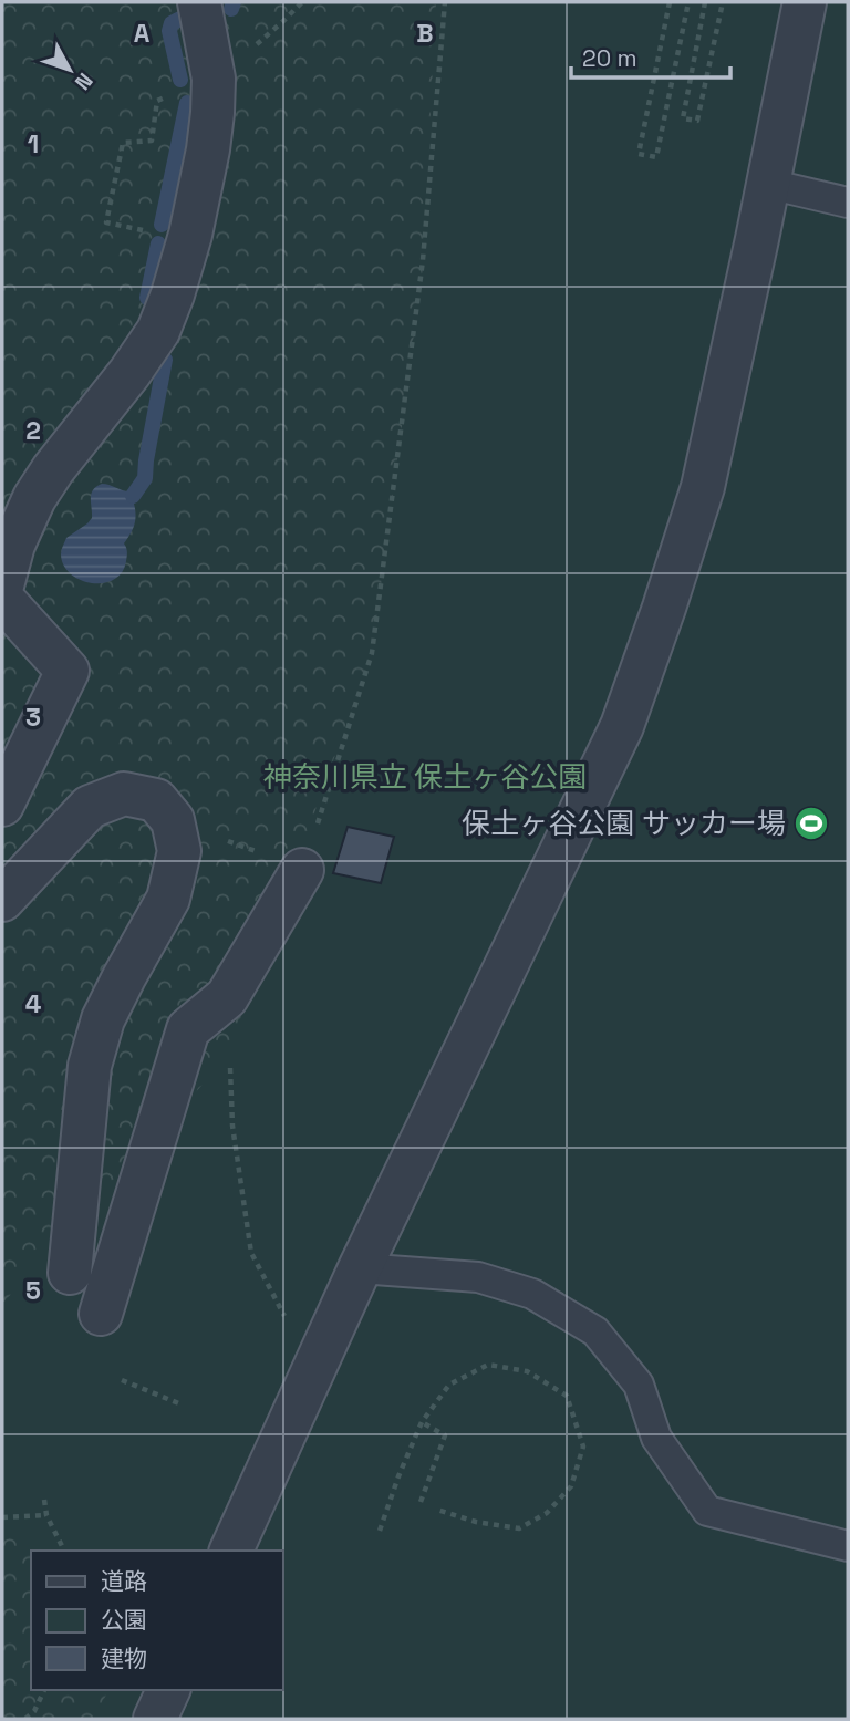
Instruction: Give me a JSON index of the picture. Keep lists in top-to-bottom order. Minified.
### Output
{"parks":["神奈川県立 保土ヶ谷公園"],"places":{"sports":["保土ヶ谷公園 サッカー場"]},"legend":["道路","公園","建物"],"scale_bar":"20 m","north":"bottom right","grid":{"columns":["A","B"],"rows":["1","2","3","4","5"]}}
